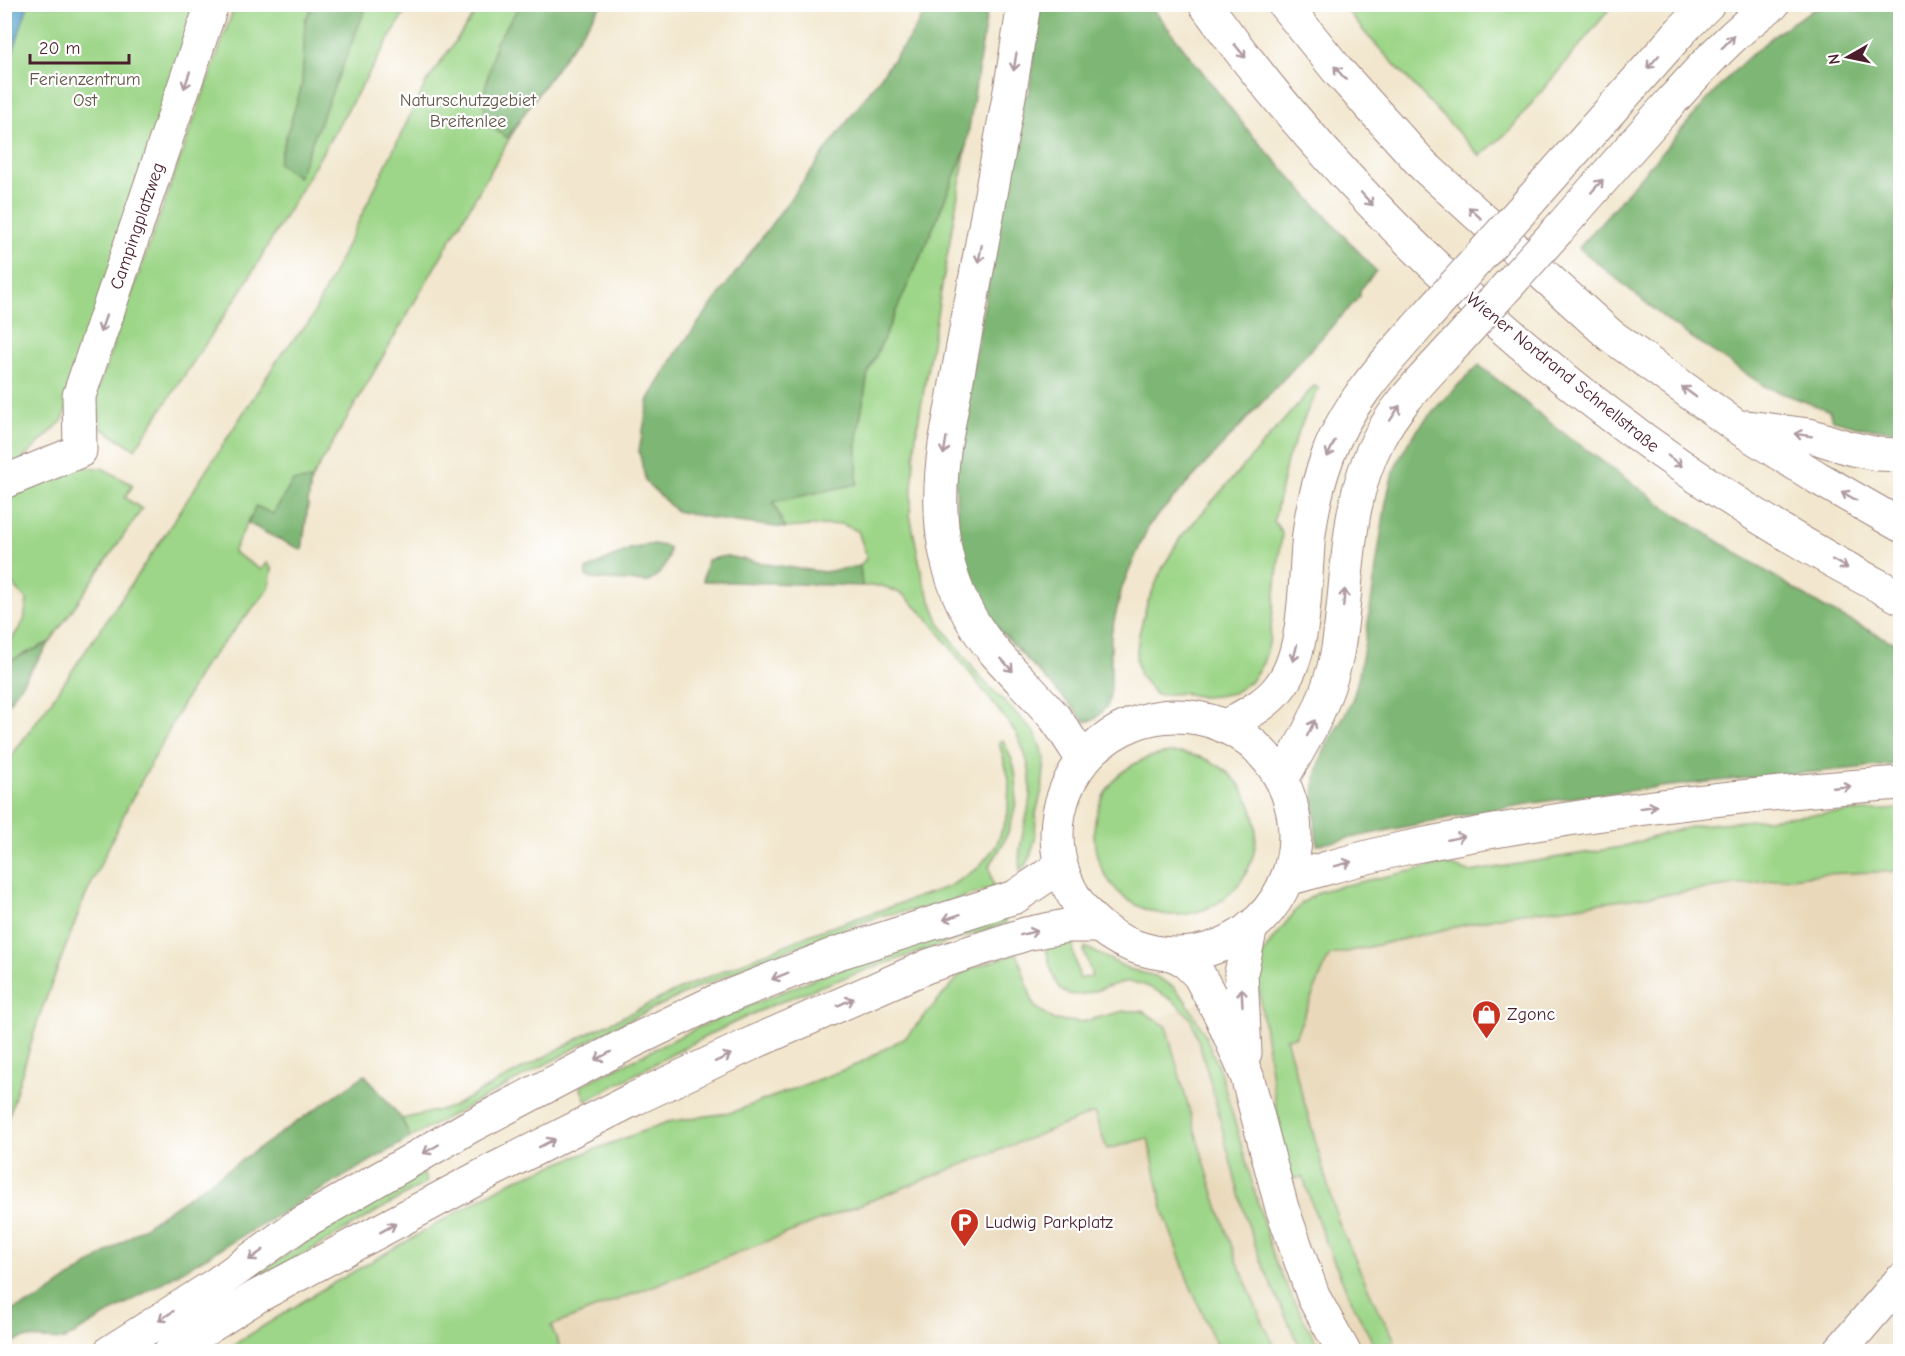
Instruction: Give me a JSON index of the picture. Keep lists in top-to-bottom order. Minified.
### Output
{"streets":{"main road":["Campingplatzweg","Wiener Nordrand Schnellstraße"]},"one_way":["Campingplatzweg"],"parks":["Ferienzentrum Ost","Naturschutzgebiet Breitenlee"],"places":{"shop":["Zgonc"],"parking":["Ludwig Parkplatz"]},"scale_bar":"20 m","north":"left"}
